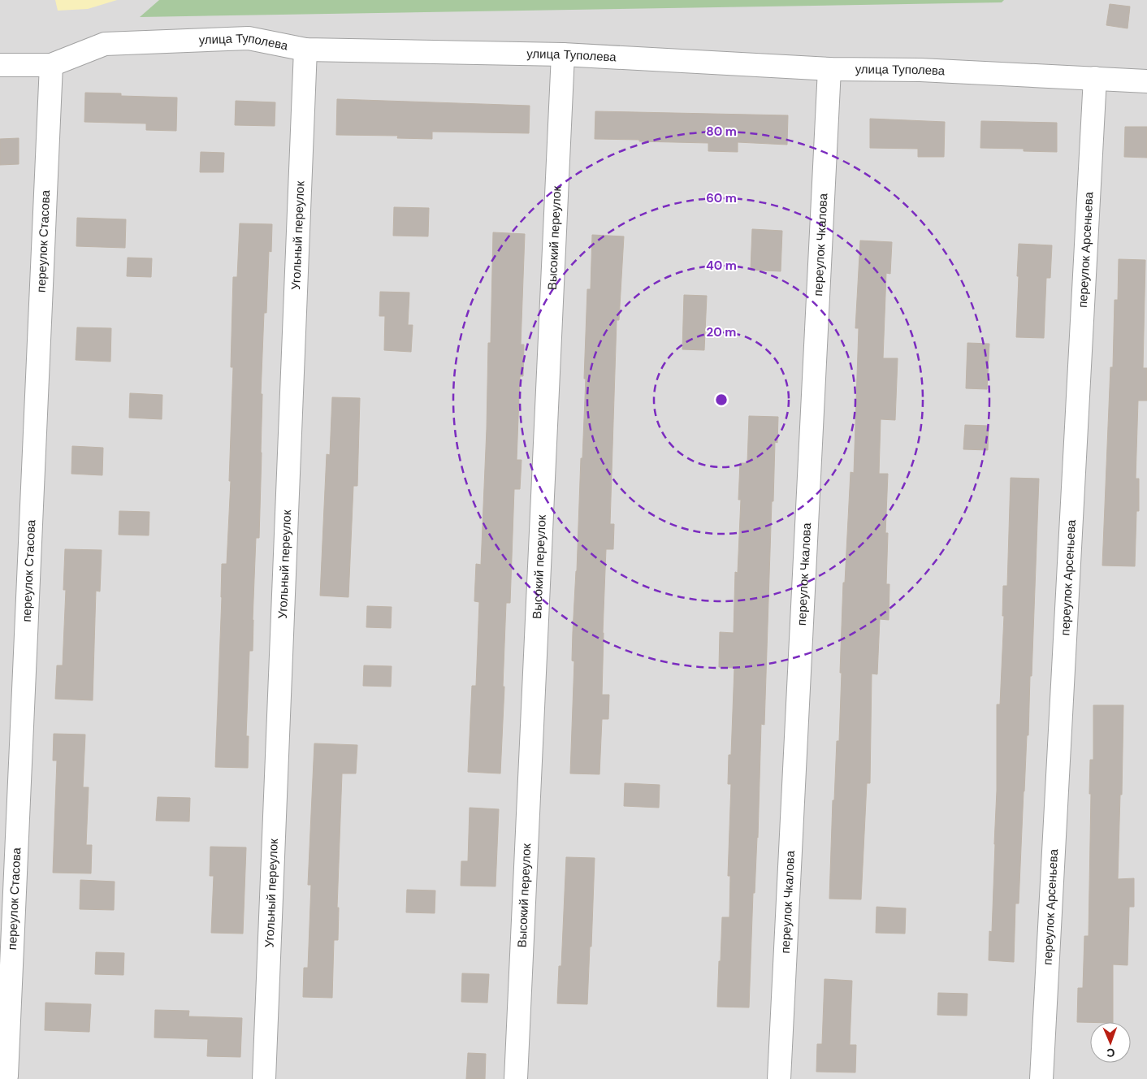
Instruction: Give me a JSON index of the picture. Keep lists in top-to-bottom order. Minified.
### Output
{"streets":{"street":["улица Туполева","Угольный переулок","Высокий переулок","переулок Стасова","переулок Чкалова","переулок Арсеньева"]},"crossings":[["улица Туполева","Угольный переулок"],["улица Туполева","Высокий переулок"],["улица Туполева","переулок Стасова"],["улица Туполева","переулок Чкалова"],["улица Туполева","переулок Арсеньева"]],"north":"bottom","rings":["80 m","60 m","40 m","20 m"]}
